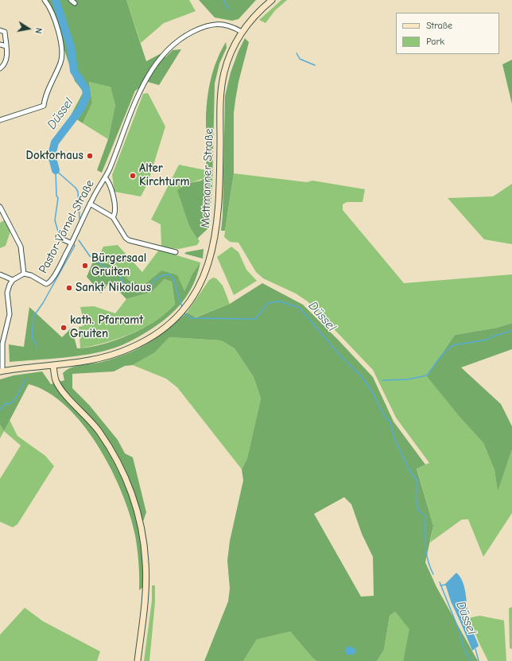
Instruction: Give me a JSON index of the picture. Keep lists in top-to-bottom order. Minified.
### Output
{"streets":{"main road":["Mettmanner Straße"],"street":["Pastor-Vömel-Straße"]},"water":["Düssel"],"places":["Doktorhaus","Alter Kirchturm","Bürgersaal Gruiten","Sankt Nikolaus","kath. Pfarramt Gruiten"],"legend":["Straße","Park"],"north":"right"}
